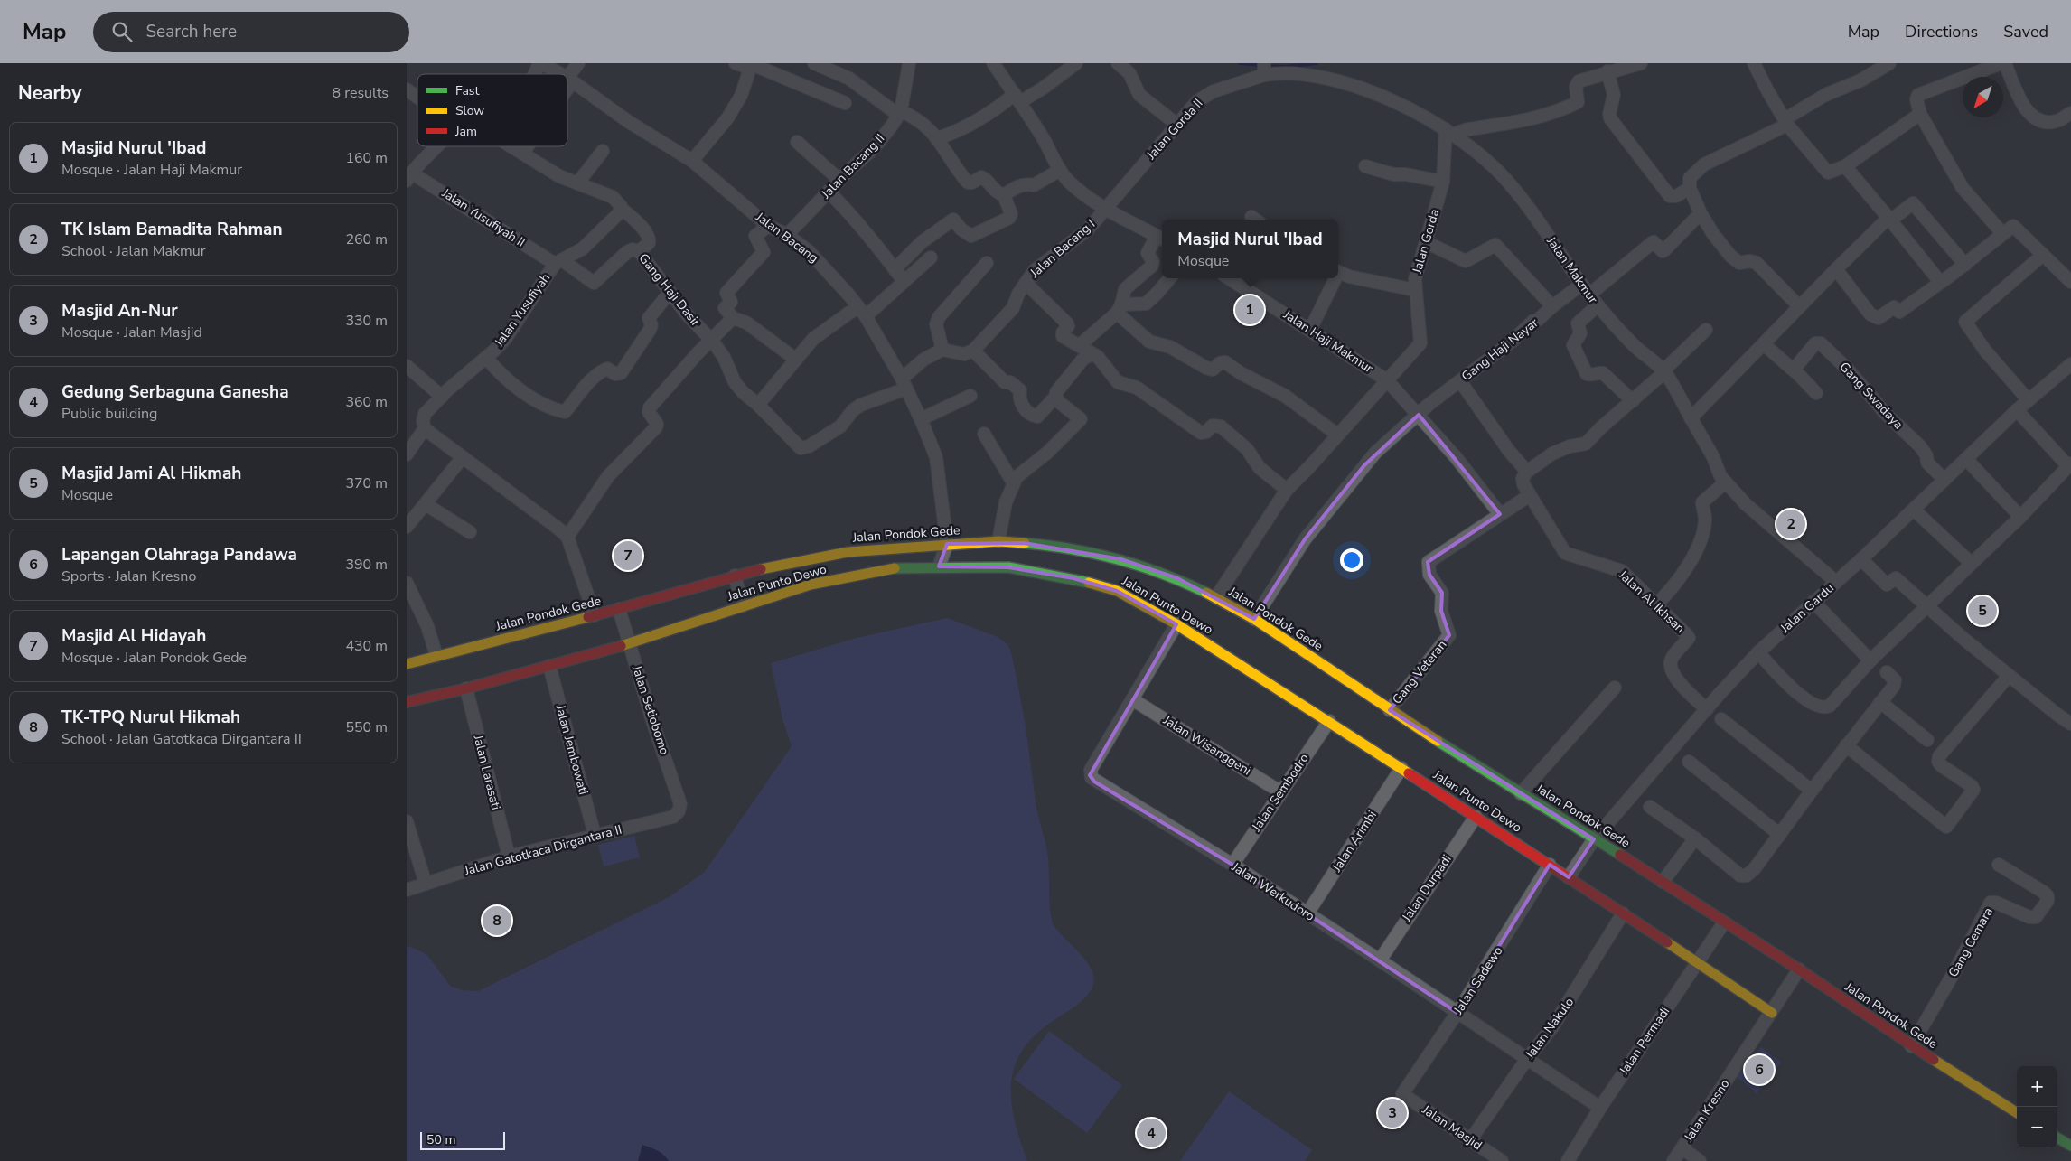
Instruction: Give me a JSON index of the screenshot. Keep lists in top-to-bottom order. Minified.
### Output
{"streets":{"main road":["Jalan Pondok Gede","Jalan Punto Dewo"],"street":["Jalan Gorda II","Jalan Bacang II","Jalan Yusufiyah II","Jalan Bacang","Jalan Gorda","Jalan Bacang I","Jalan Makmur","Gang Haji Dasir","Jalan Yusufiyah","Jalan Haji Makmur","Gang Haji Nayar","Gang Swadaya","Jalan Al Ikhsan","Jalan Gardu","Gang Veteran","Jalan Setiobomo","Jalan Wisanggeni","Jalan Jembowati","Jalan Larasati","Jalan Sembodro","Jalan Arimbi","Jalan Gatotkaca Dirgantara II","Jalan Durpadi","Jalan Werkudoro","Gang Cemara","Jalan Sadewo","Jalan Nakulo","Jalan Permadi","Jalan Kresno","Jalan Masjid"]},"crossings":[["Jalan Gorda II","Jalan Bacang I"],["Jalan Bacang II","Jalan Bacang"],["Jalan Yusufiyah II","Gang Haji Dasir"],["Jalan Yusufiyah II","Jalan Yusufiyah"],["Jalan Bacang","Gang Haji Dasir"],["Jalan Bacang","Jalan Pondok Gede"],["Jalan Gorda","Jalan Makmur"],["Jalan Gorda","Jalan Haji Makmur"],["Jalan Gorda","Jalan Pondok Gede"],["Jalan Makmur","Gang Haji Nayar"],["Jalan Makmur","Jalan Gardu"],["Gang Haji Dasir","Jalan Yusufiyah"],["Jalan Haji Makmur","Gang Haji Nayar"],["Jalan Haji Makmur","Gang Veteran"],["Gang Haji Nayar","Jalan Pondok Gede"],["Gang Swadaya","Jalan Gardu"],["Jalan Pondok Gede","Jalan Gardu"],["Jalan Pondok Gede","Gang Veteran"],["Jalan Pondok Gede","Jalan Setiobomo"],["Jalan Pondok Gede","Gang Cemara"],["Jalan Pondok Gede","Jalan Permadi"],["Jalan Pondok Gede","Jalan Kresno"],["Jalan Punto Dewo","Jalan Gardu"],["Jalan Punto Dewo","Jalan Setiobomo"],["Jalan Punto Dewo","Jalan Jembowati"],["Jalan Punto Dewo","Jalan Larasati"],["Jalan Punto Dewo","Jalan Sembodro"],["Jalan Punto Dewo","Jalan Arimbi"],["Jalan Punto Dewo","Jalan Durpadi"],["Jalan Punto Dewo","Jalan Werkudoro"],["Jalan Punto Dewo","Jalan Sadewo"],["Jalan Punto Dewo","Jalan Nakulo"],["Jalan Punto Dewo","Jalan Permadi"],["Jalan Punto Dewo","Jalan Kresno"],["Jalan Al Ikhsan","Jalan Gardu"],["Jalan Setiobomo","Jalan Gatotkaca Dirgantara II"],["Jalan Wisanggeni","Jalan Sembodro"],["Jalan Wisanggeni","Jalan Werkudoro"],["Jalan Jembowati","Jalan Gatotkaca Dirgantara II"],["Jalan Larasati","Jalan Gatotkaca Dirgantara II"],["Jalan Sembodro","Jalan Werkudoro"],["Jalan Arimbi","Jalan Werkudoro"],["Jalan Durpadi","Jalan Werkudoro"],["Jalan Werkudoro","Jalan Sadewo"],["Jalan Werkudoro","Jalan Nakulo"],["Jalan Werkudoro","Jalan Permadi"],["Jalan Sadewo","Jalan Masjid"],["Jalan Nakulo","Jalan Masjid"]],"legend":["Fast","Slow","Jam"],"scale_bar":"50 m","north":"bottom left","page":{"header":"Map","search":"Search here","nav":["Map","Directions","Saved"],"heading":["Nearby","8 results"],"list":[{"mark":"1","name":"Masjid Nurul 'Ibad","note":"Mosque · Jalan Haji Makmur","value":"160 m"},{"mark":"2","name":"TK Islam Bamadita Rahman","note":"School · Jalan Makmur","value":"260 m"},{"mark":"3","name":"Masjid An-Nur","note":"Mosque · Jalan Masjid","value":"330 m"},{"mark":"4","name":"Gedung Serbaguna Ganesha","note":"Public building","value":"360 m"},{"mark":"5","name":"Masjid Jami Al Hikmah","note":"Mosque","value":"370 m"},{"mark":"6","name":"Lapangan Olahraga Pandawa","note":"Sports · Jalan Kresno","value":"390 m"},{"mark":"7","name":"Masjid Al Hidayah","note":"Mosque · Jalan Pondok Gede","value":"430 m"},{"mark":"8","name":"TK-TPQ Nurul Hikmah","note":"School · Jalan Gatotkaca Dirgantara II","value":"550 m"}],"popup":["Masjid Nurul 'Ibad","Mosque"],"pins":["1","2","7","5","8","6","3","4"],"map_buttons":["+","−"],"scale":"50 m"}}
